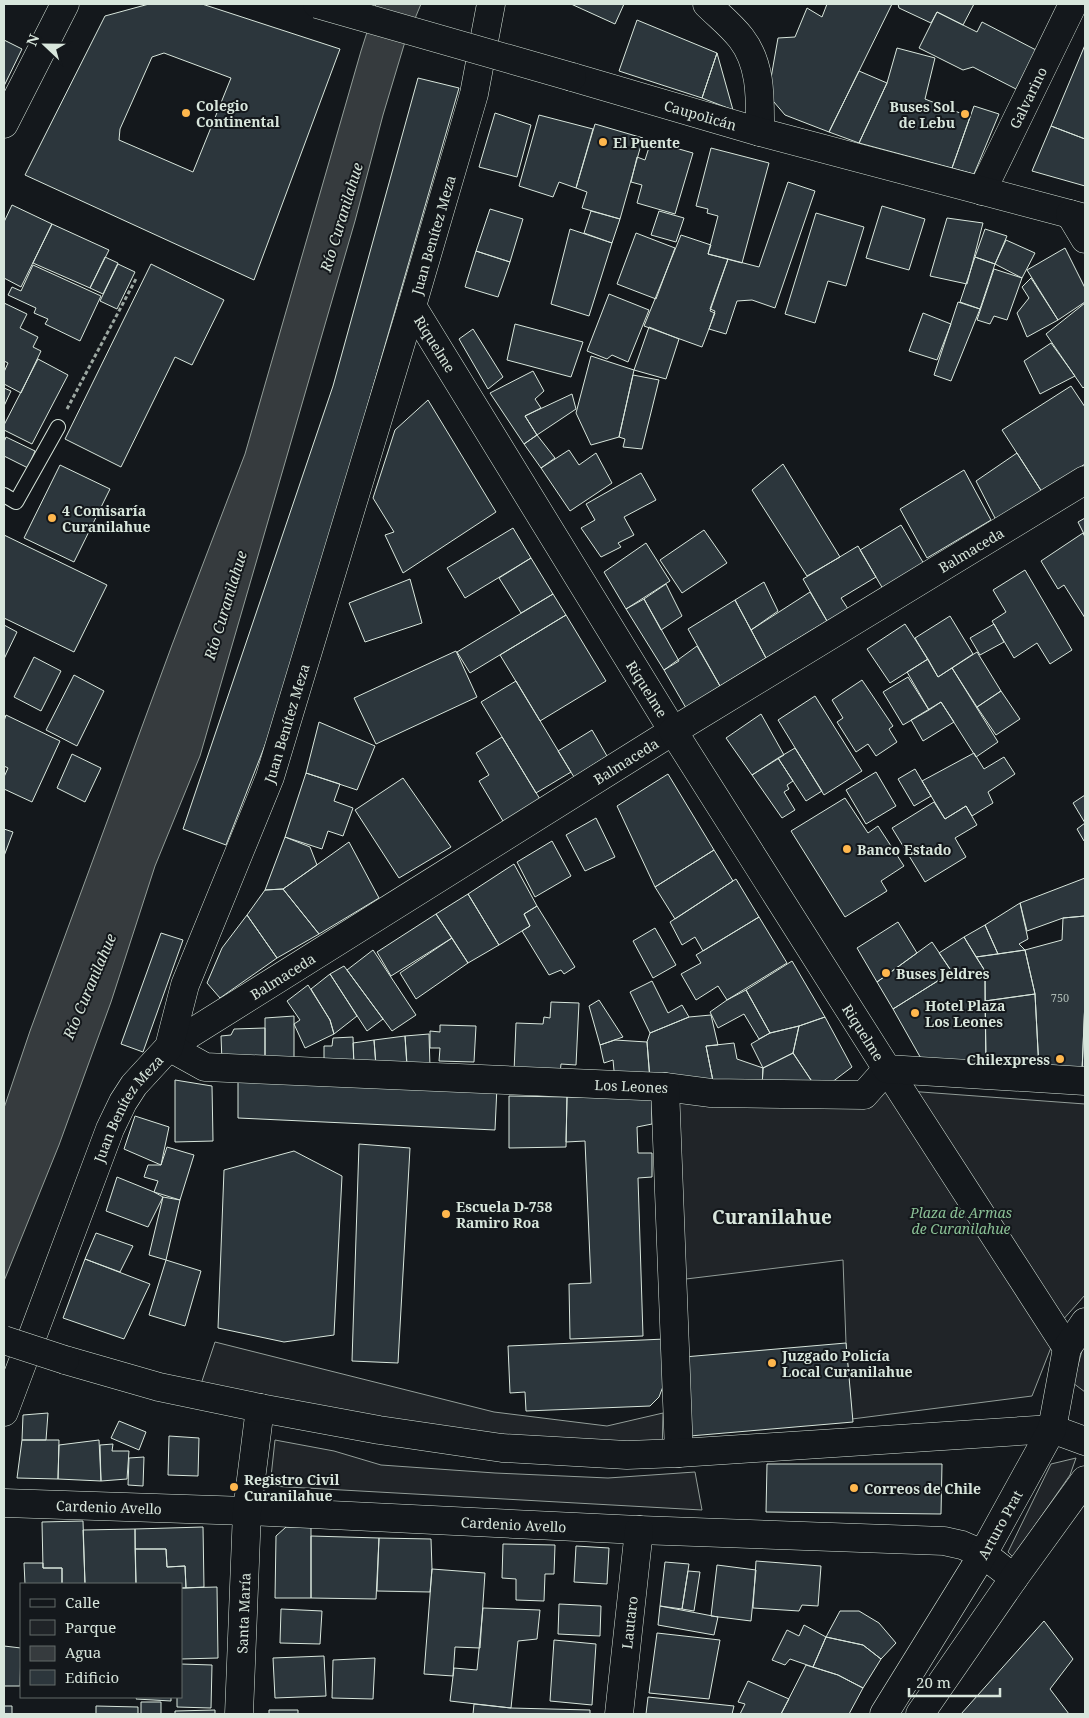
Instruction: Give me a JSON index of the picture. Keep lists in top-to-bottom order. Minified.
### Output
{"streets":{"street":["Galvarino","Caupolicán","Juan Benítez Meza","Riquelme","Balmaceda","Los Leones","Cardenio Avello","Arturo Prat","Santa María","Lautaro"]},"crossings":[["Galvarino","Caupolicán"],["Juan Benítez Meza","Riquelme"],["Juan Benítez Meza","Balmaceda"],["Juan Benítez Meza","Los Leones"],["Riquelme","Balmaceda"],["Riquelme","Los Leones"],["Riquelme","Arturo Prat"],["Balmaceda","Los Leones"],["Cardenio Avello","Arturo Prat"],["Cardenio Avello","Santa María"],["Cardenio Avello","Lautaro"]],"districts":["Curanilahue"],"water":["Río Curanilahue"],"parks":["Plaza de Armas de Curanilahue"],"places":["Colegio Continental","Buses Sol de Lebu","El Puente","4 Comisaría Curanilahue","Banco Estado","Buses Jeldres","Hotel Plaza Los Leones","Chilexpress","Escuela D-758 Ramiro Roa","Juzgado Policía Local Curanilahue","Registro Civil Curanilahue","Correos de Chile"],"house_numbers":["750"],"legend":["Calle","Parque","Agua","Edificio"],"scale_bar":"20 m","north":"left"}
